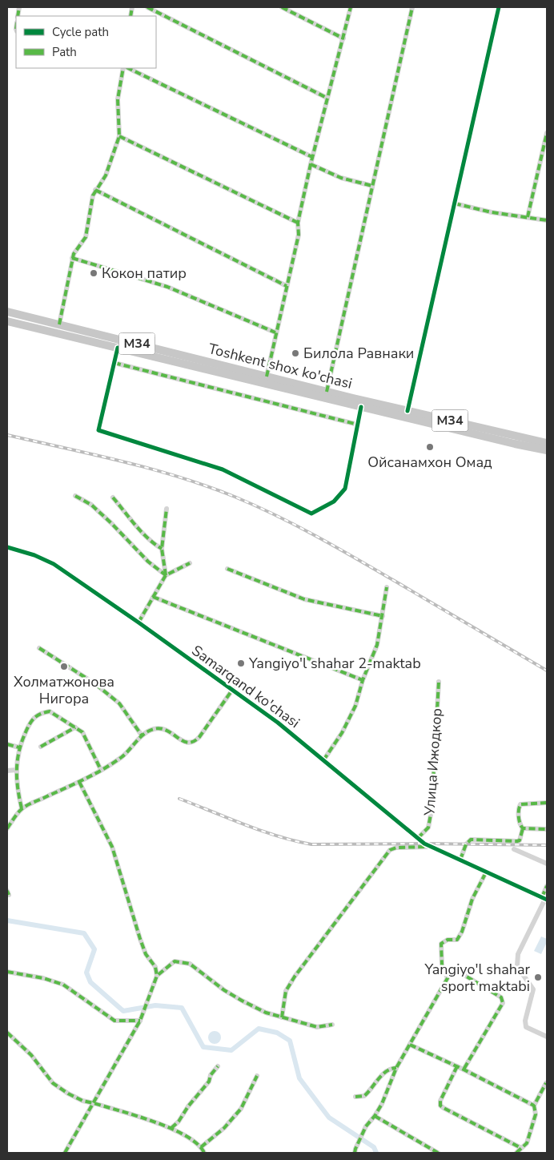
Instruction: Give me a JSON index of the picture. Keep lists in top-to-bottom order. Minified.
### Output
{"streets":{"main road":["M34","Toshkent shox ko'chasi"],"street":["Samarqand ko'chasi","Улица Ижодкор"]},"crossings":[["Samarqand ko'chasi","Улица Ижодкор"]],"places":["Кокон патир","Билола Равнаки","Ойсанамхон Омад","Yangiyo'l shahar 2-maktab","Холматжонова Нигора","Yangiyo'l shahar sport maktabi"],"legend":["Cycle path","Path"]}
